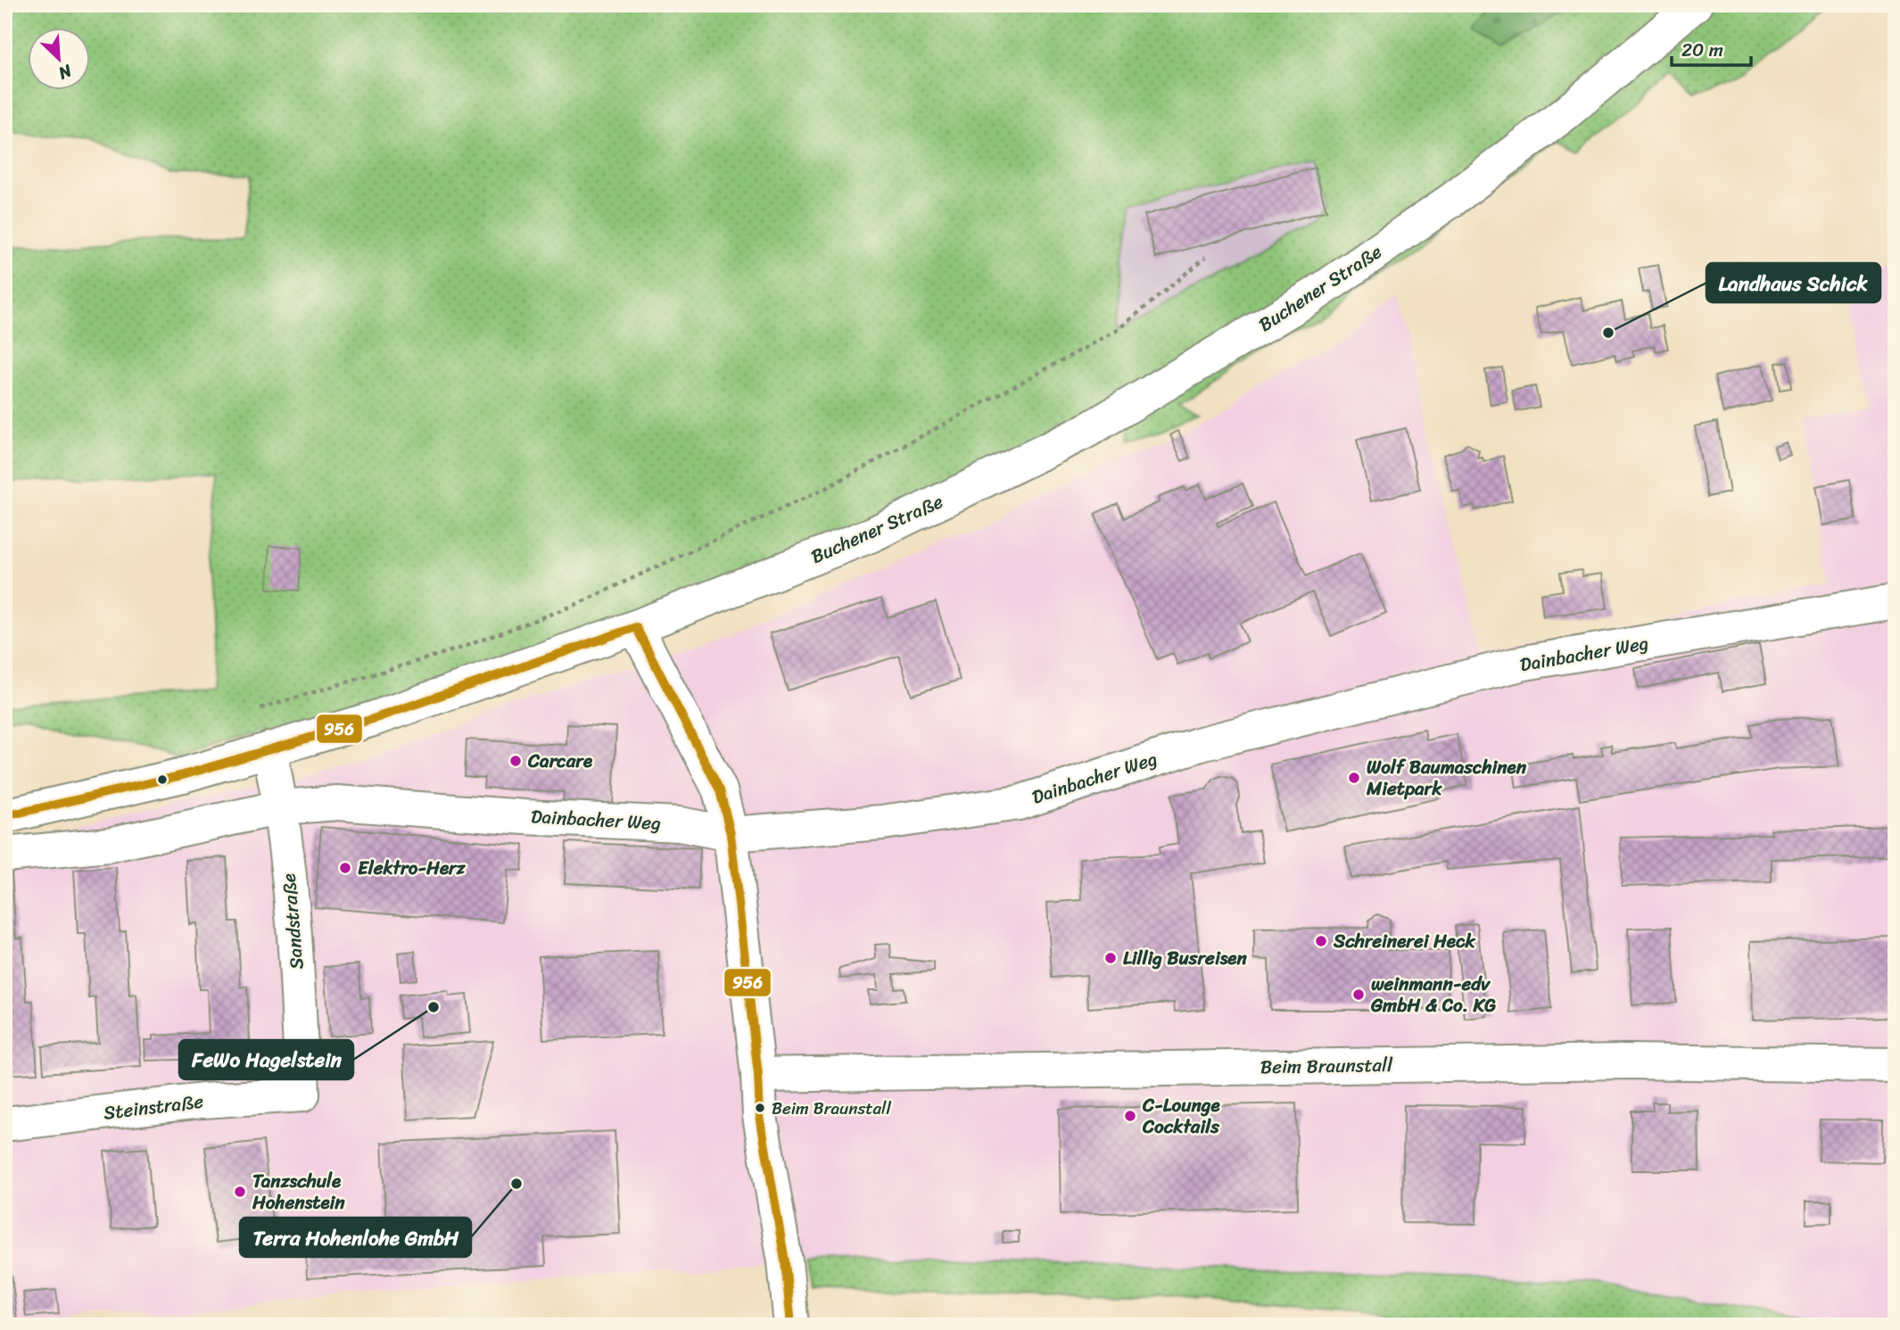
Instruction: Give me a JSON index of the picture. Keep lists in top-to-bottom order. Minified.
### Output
{"streets":{"street":["Buchener Straße","Dainbacher Weg","Sandstraße","Beim Braunstall","Steinstraße"]},"crossings":[["Buchener Straße","Sandstraße"],["Dainbacher Weg","Sandstraße"],["Sandstraße","Steinstraße"]],"places":["Landhaus Schick","Carcare","Wolf Baumaschinen Mietpark","Elektro-Herz","Schreinerei Heck","Lillig Busreisen","weinmann-edv GmbH & Co. KG","FeWo Hagelstein","Beim Braunstall","C-Lounge Cocktails","Terra Hohenlohe GmbH","Tanzschule Hohenstein"],"lines":["transit line 956"],"scale_bar":"20 m","north":"bottom right"}
